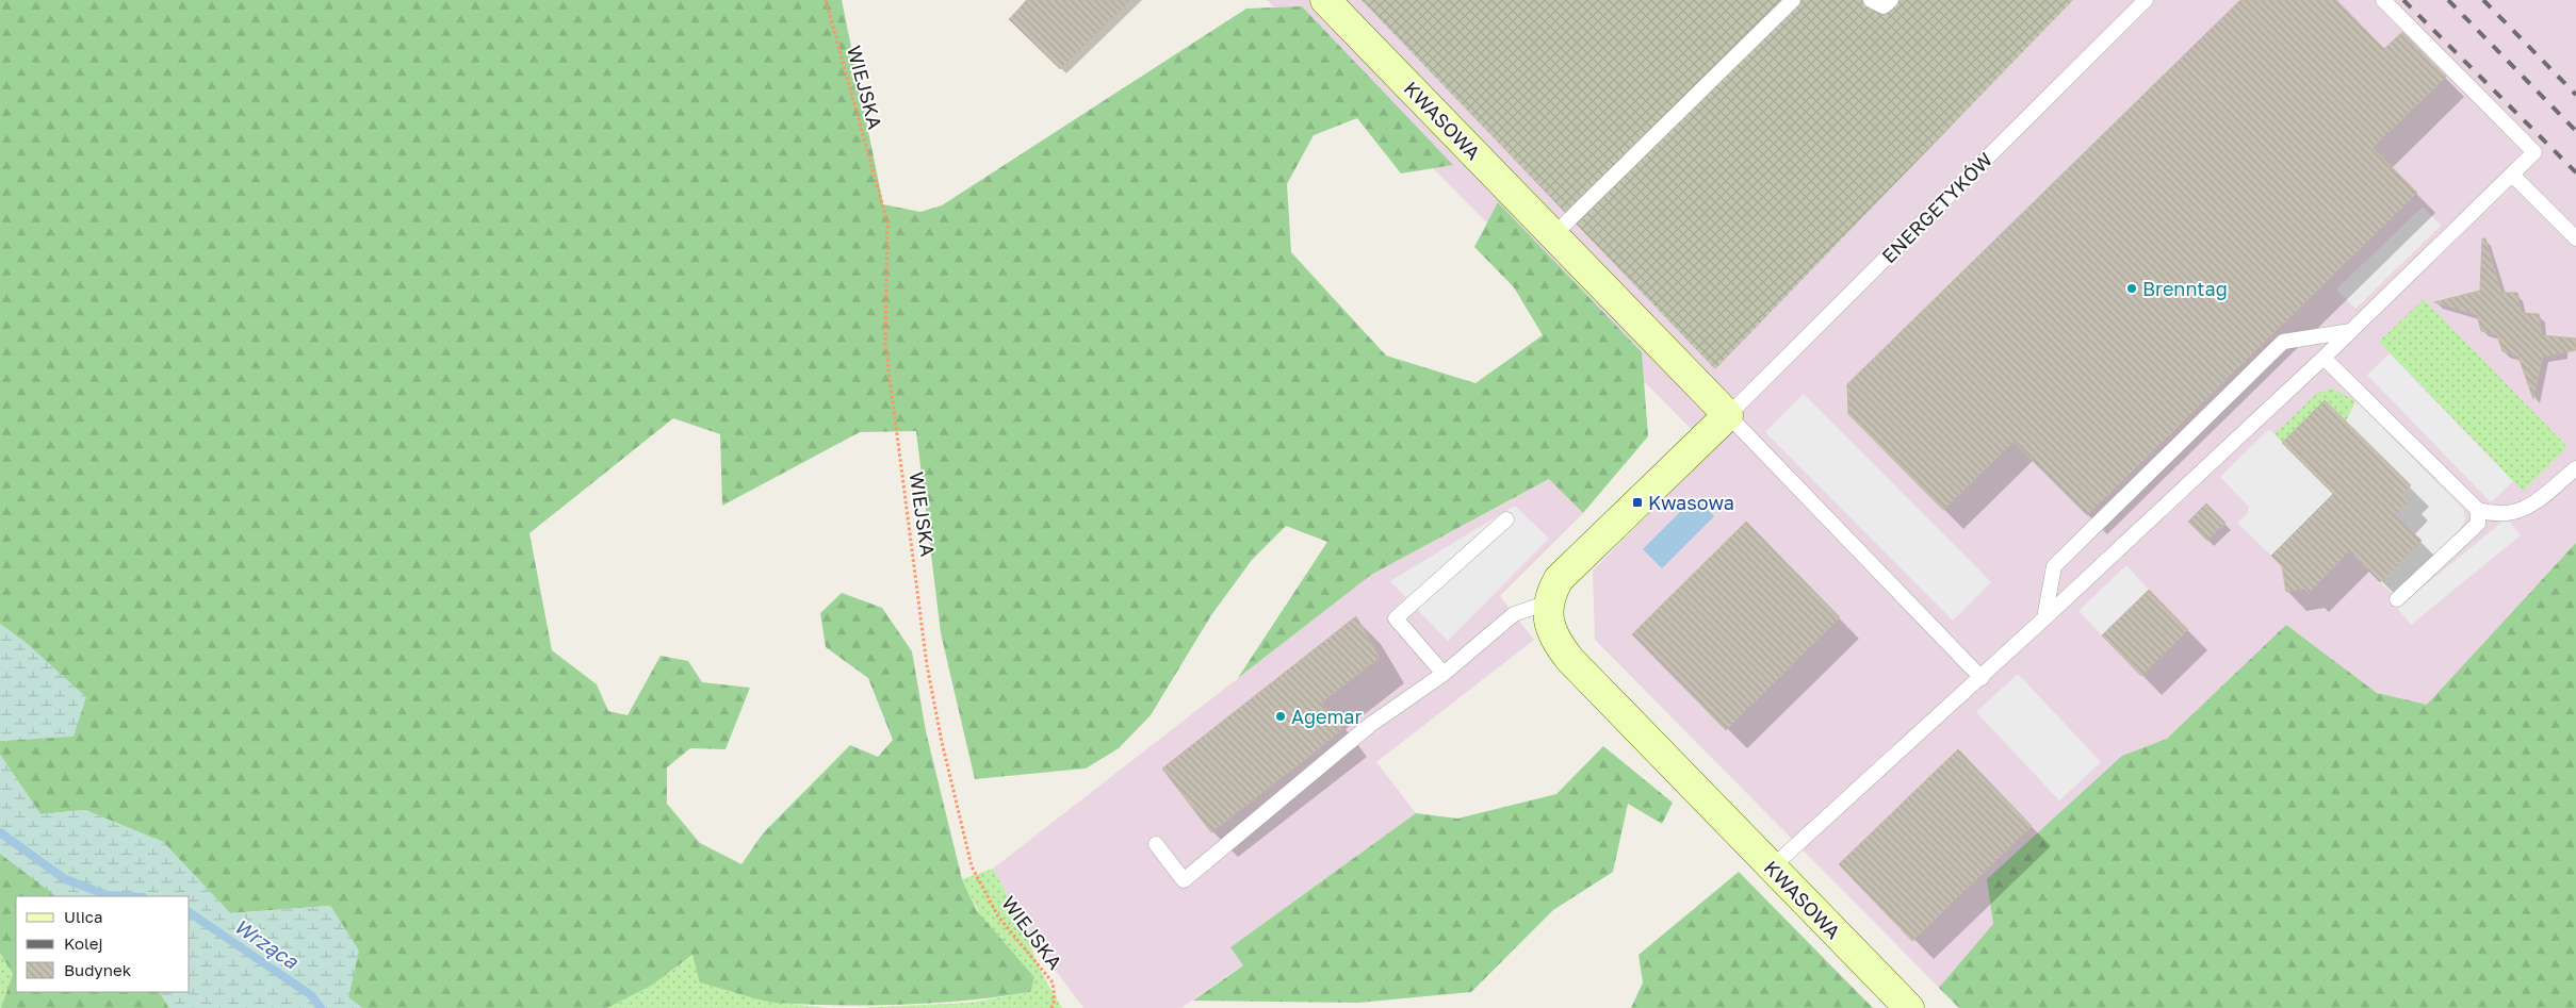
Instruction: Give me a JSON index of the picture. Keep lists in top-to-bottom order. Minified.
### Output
{"streets":{"street":["KWASOWA"],"lane":["ENERGETYKÓW"],"path":["WIEJSKA"]},"crossings":[["KWASOWA","ENERGETYKÓW"]],"water":["Wrząca"],"places":{"other":["Brenntag","Agemar"],"transit":["Kwasowa"]},"legend":["Ulica","Kolej","Budynek"]}
